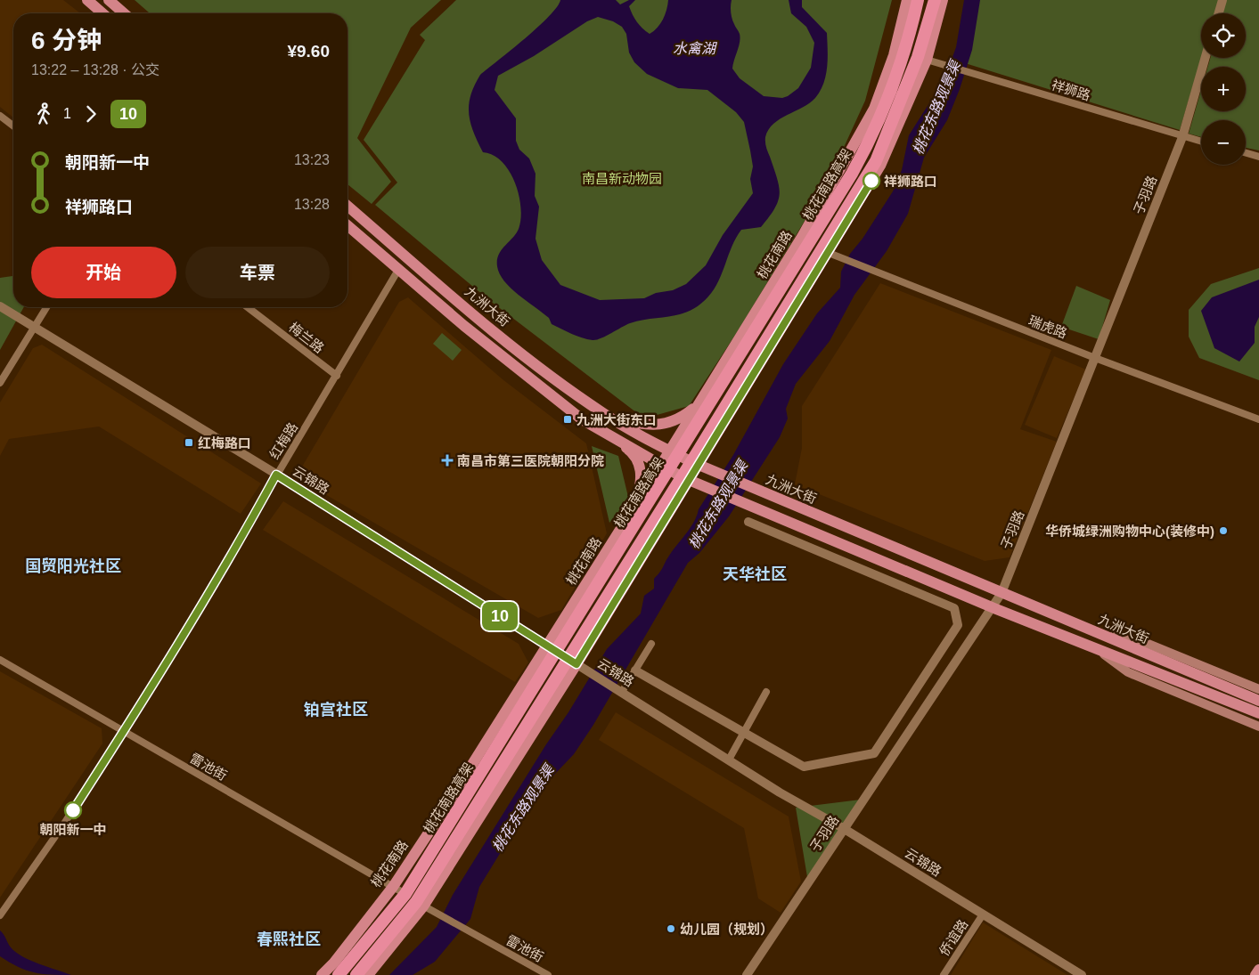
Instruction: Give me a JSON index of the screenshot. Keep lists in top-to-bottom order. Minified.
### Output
{"streets":{"highway":["桃花南路高架"],"main road":["桃花南路","九洲大街"],"street":["祥狮路","子羽路","瑞虎路","梅兰路","红梅路","云锦路","雷池街","侨谊路"]},"crossings":[["祥狮路","子羽路"],["桃花南路高架","雷池街"],["子羽路","九洲大街"],["子羽路","瑞虎路"],["子羽路","云锦路"],["桃花南路","九洲大街"],["桃花南路","云锦路"],["桃花南路","雷池街"],["九洲大街","红梅路"],["梅兰路","红梅路"],["红梅路","云锦路"],["红梅路","雷池街"],["云锦路","侨谊路"]],"districts":["国贸阳光社区","天华社区","铂宫社区","春熙社区"],"water":["水禽湖","桃花东路观景渠"],"parks":["南昌新动物园"],"places":{"other":["祥狮路口","华侨城绿洲购物中心(装修中)","朝阳新一中","幼儿园（规划）"],"transit":["九洲大街东口","红梅路口"],"health":["南昌市第三医院朝阳分院"]},"lines":["bus line 10"],"page":{"on_map":"10","map_buttons":["+","−"],"heading":["6 分钟","13:22 – 13:28 · 公交","¥9.60"],"legs":["1","10"],"list":[{"name":"朝阳新一中","value":"13:23"},{"name":"祥狮路口","value":"13:28"}],"buttons":["开始","车票"]}}
